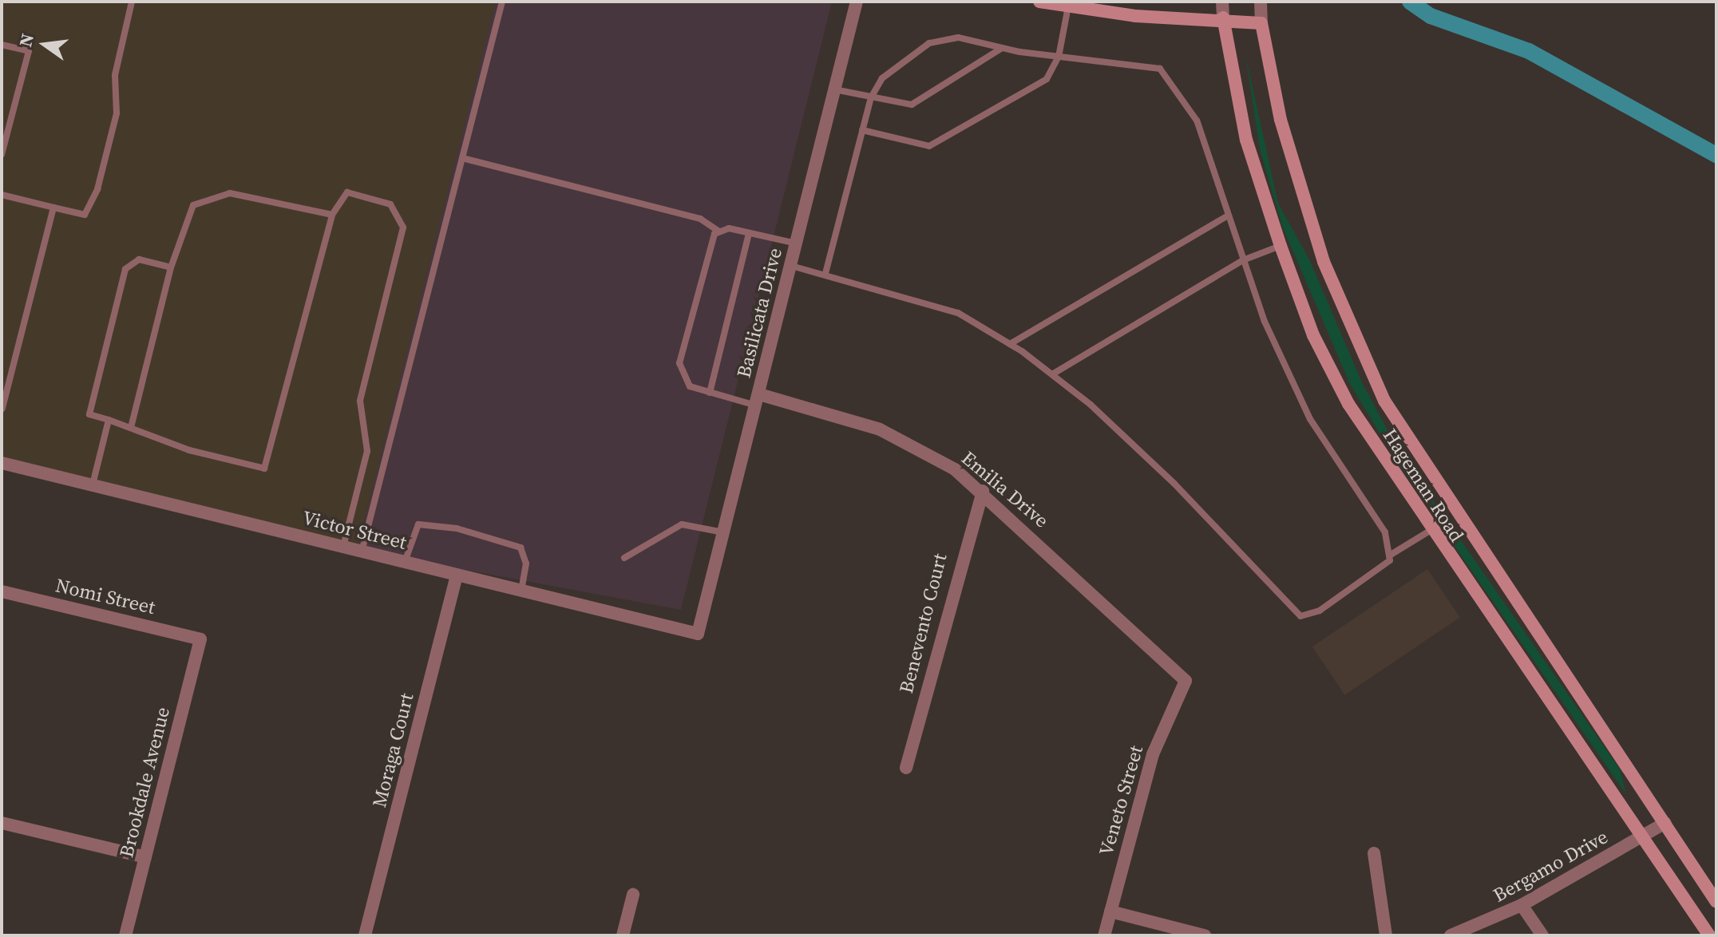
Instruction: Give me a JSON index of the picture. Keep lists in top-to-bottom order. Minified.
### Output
{"streets":{"main road":["Hageman Road"],"street":["Basilicata Drive","Emilia Drive","Victor Street","Nomi Street","Benevento Court","Moraga Court","Brookdale Avenue","Veneto Street","Bergamo Drive"]},"crossings":[["Basilicata Drive","Emilia Drive"],["Basilicata Drive","Victor Street"],["Hageman Road","Bergamo Drive"],["Emilia Drive","Benevento Court"],["Emilia Drive","Veneto Street"],["Victor Street","Moraga Court"],["Nomi Street","Brookdale Avenue"]],"north":"left"}
